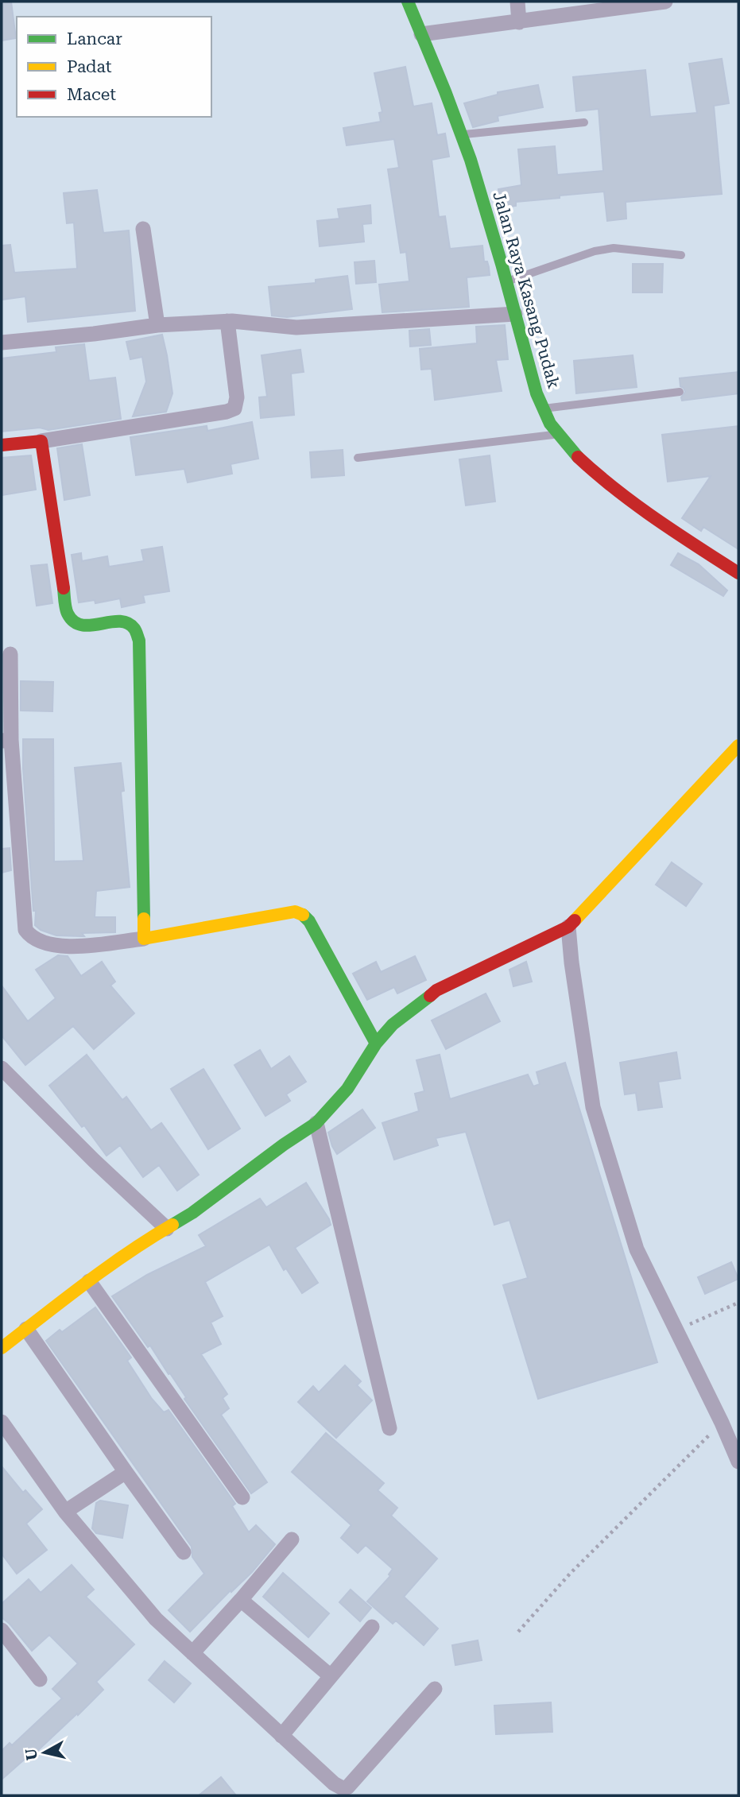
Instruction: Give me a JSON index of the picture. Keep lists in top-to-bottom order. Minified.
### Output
{"streets":{"street":["Jalan Raya Kasang Pudak"]},"legend":["Lancar","Padat","Macet"],"north":"left"}
